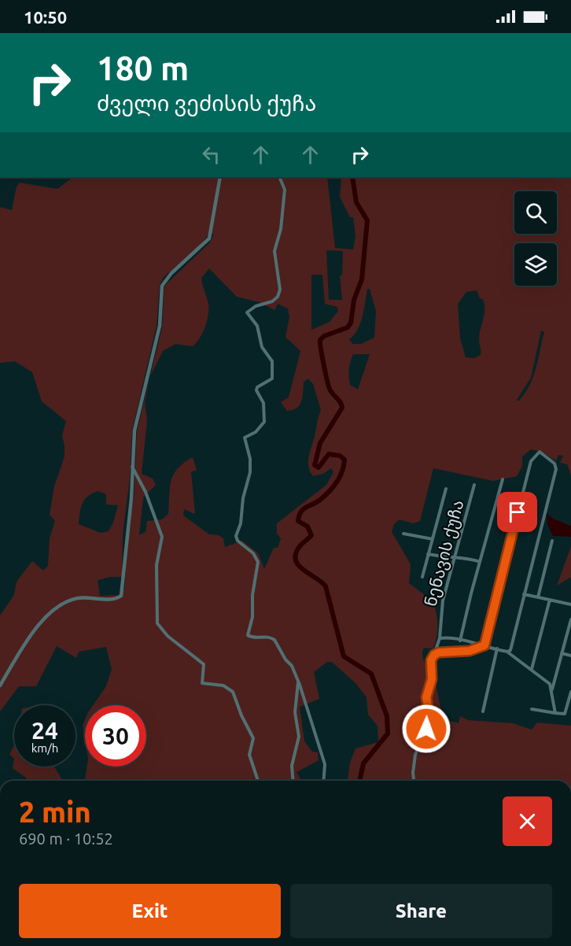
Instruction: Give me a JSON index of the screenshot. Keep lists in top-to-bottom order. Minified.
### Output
{"streets":{"street":["ნენავის ქუჩა"]},"page":{"status":"10:50","turn":["180 m","ძველი ვეძისის ქუჩა"],"speed":"24 km/h","limit":"30","heading":["2 min","690 m · 10:52"],"buttons":["Exit","Share"]}}
